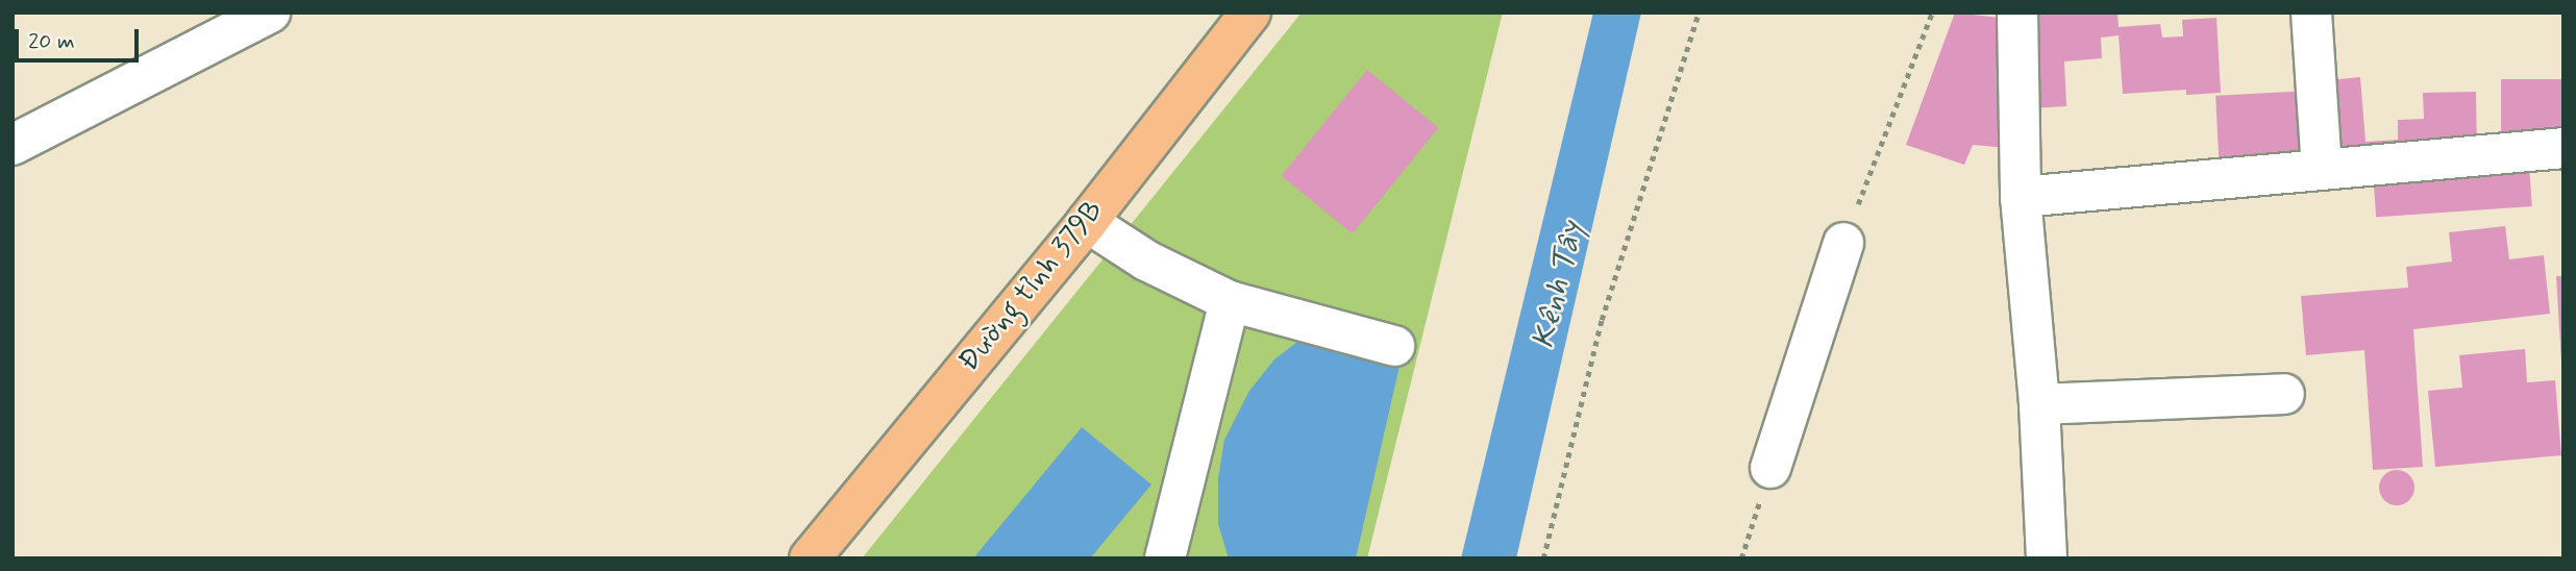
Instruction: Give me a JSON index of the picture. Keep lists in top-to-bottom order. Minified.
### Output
{"streets":{"main road":["Đường tỉnh 379B"]},"water":["Kênh Tây"],"scale_bar":"20 m"}
